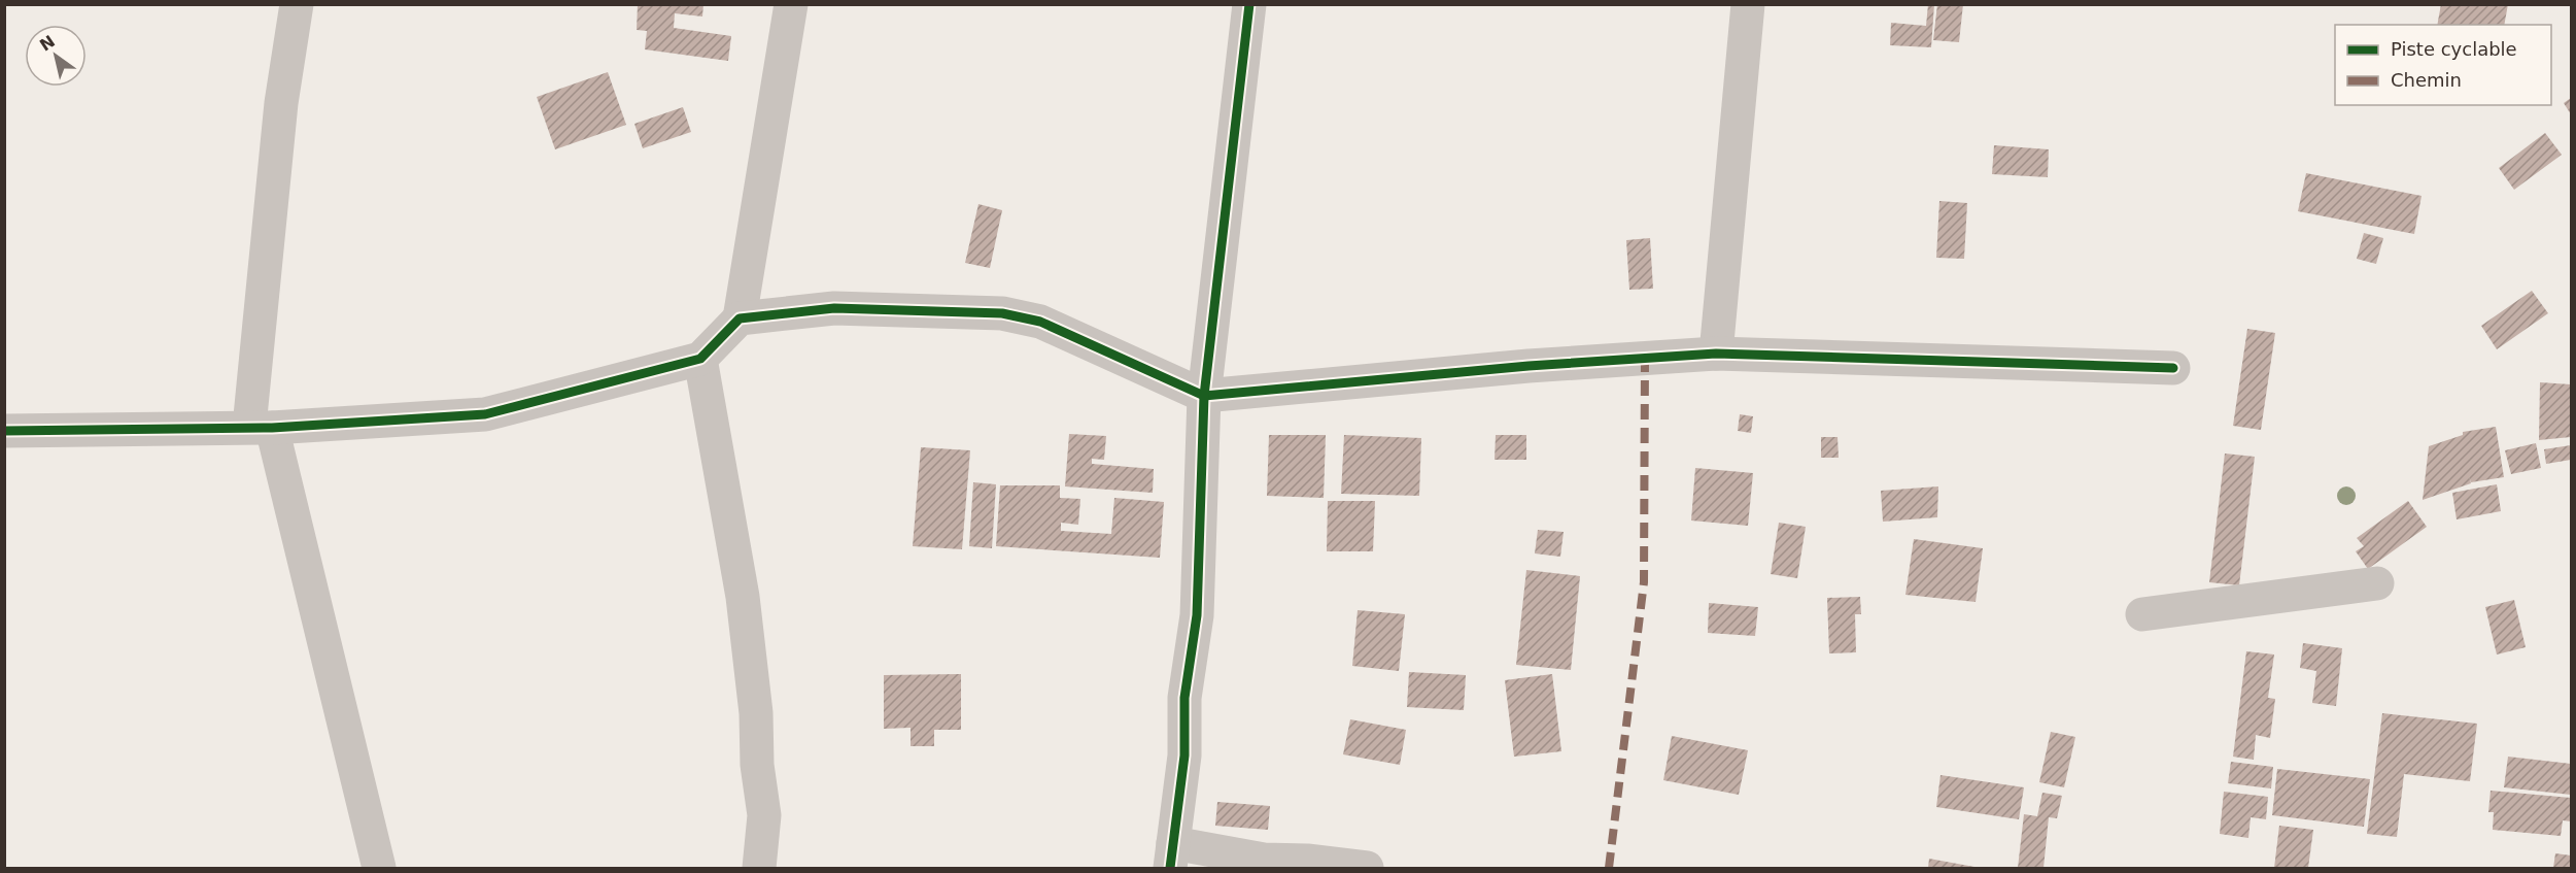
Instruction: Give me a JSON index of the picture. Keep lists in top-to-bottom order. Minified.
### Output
{"legend":["Piste cyclable","Chemin"],"north":"top left"}
